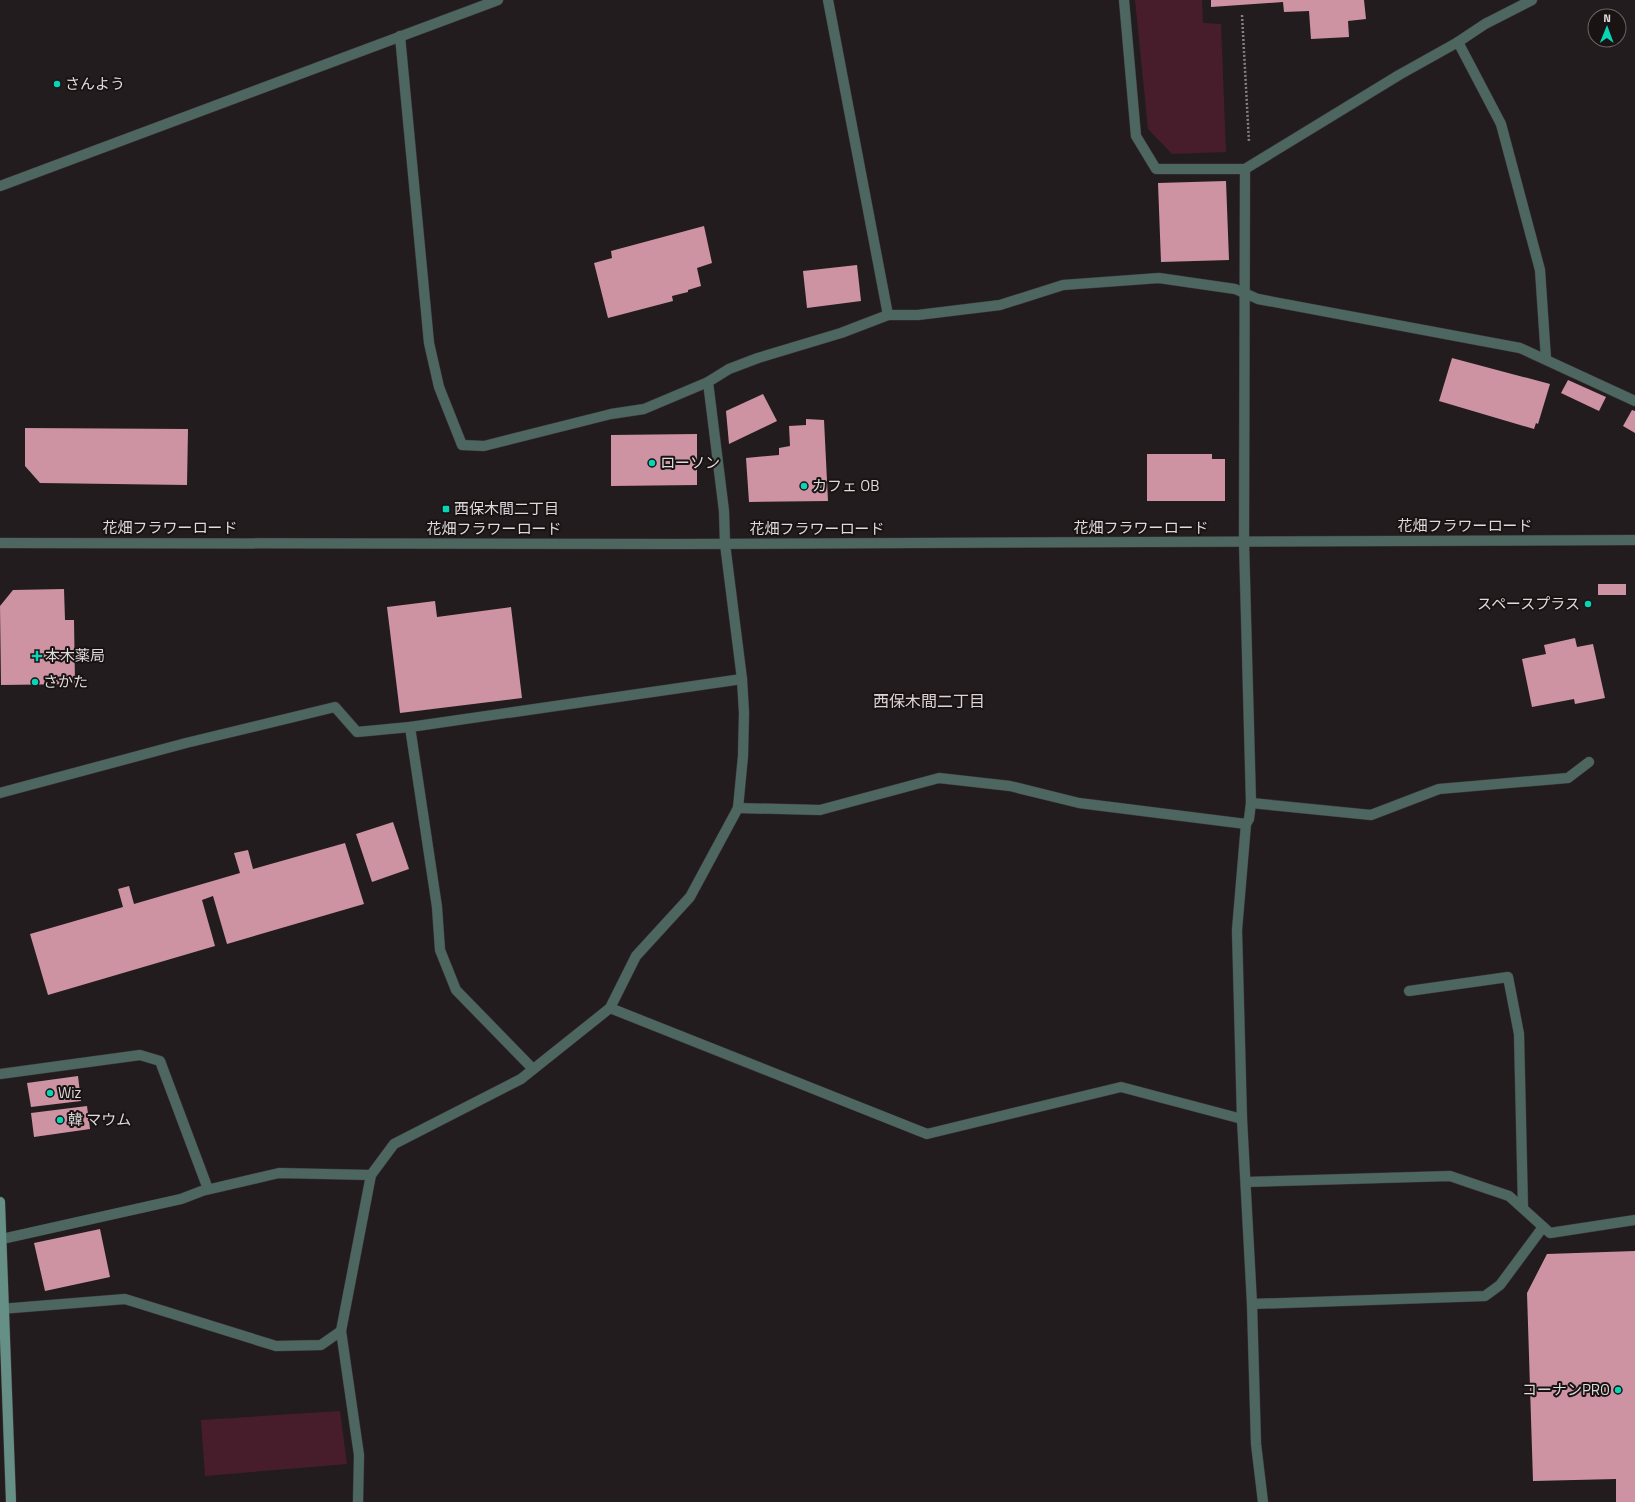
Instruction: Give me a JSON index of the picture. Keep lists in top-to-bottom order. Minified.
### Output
{"streets":{"street":["花畑フラワーロード"]},"districts":["西保木間二丁目"],"places":{"other":["さんよう","ローソン","カフェ OB","スペースプラス","さかた","Wiz","韓 マウム","コーナンPRO"],"transit":["西保木間二丁目"],"health":["本木薬局"]},"north":"top"}
